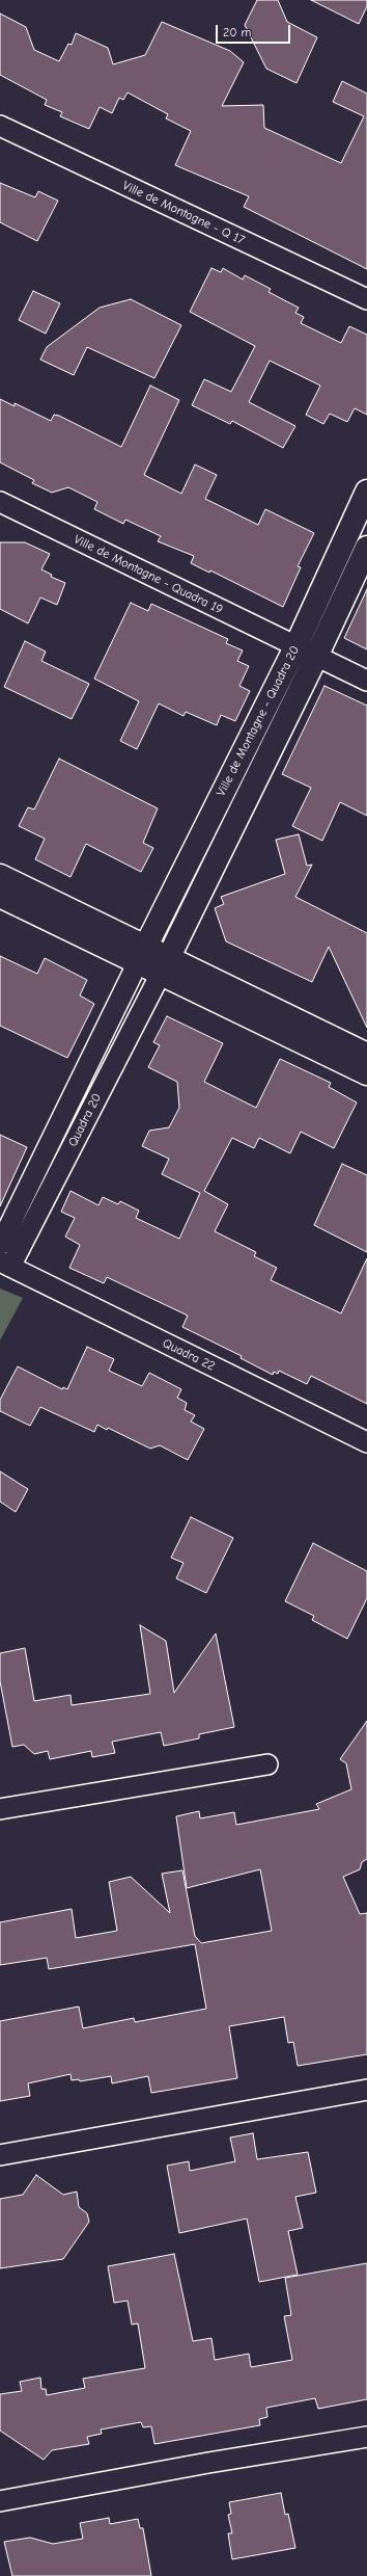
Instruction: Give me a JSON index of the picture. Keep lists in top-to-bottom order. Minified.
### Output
{"streets":{"street":["Ville de Montagne - Q 17","Ville de Montagne - Quadra 19","Ville de Montagne - Quadra 20","Quadra 20","Quadra 22"]},"crossings":[["Ville de Montagne - Quadra 19","Ville de Montagne - Quadra 20"],["Ville de Montagne - Quadra 20","Quadra 20"],["Quadra 20","Quadra 22"]],"scale_bar":"20 m"}
